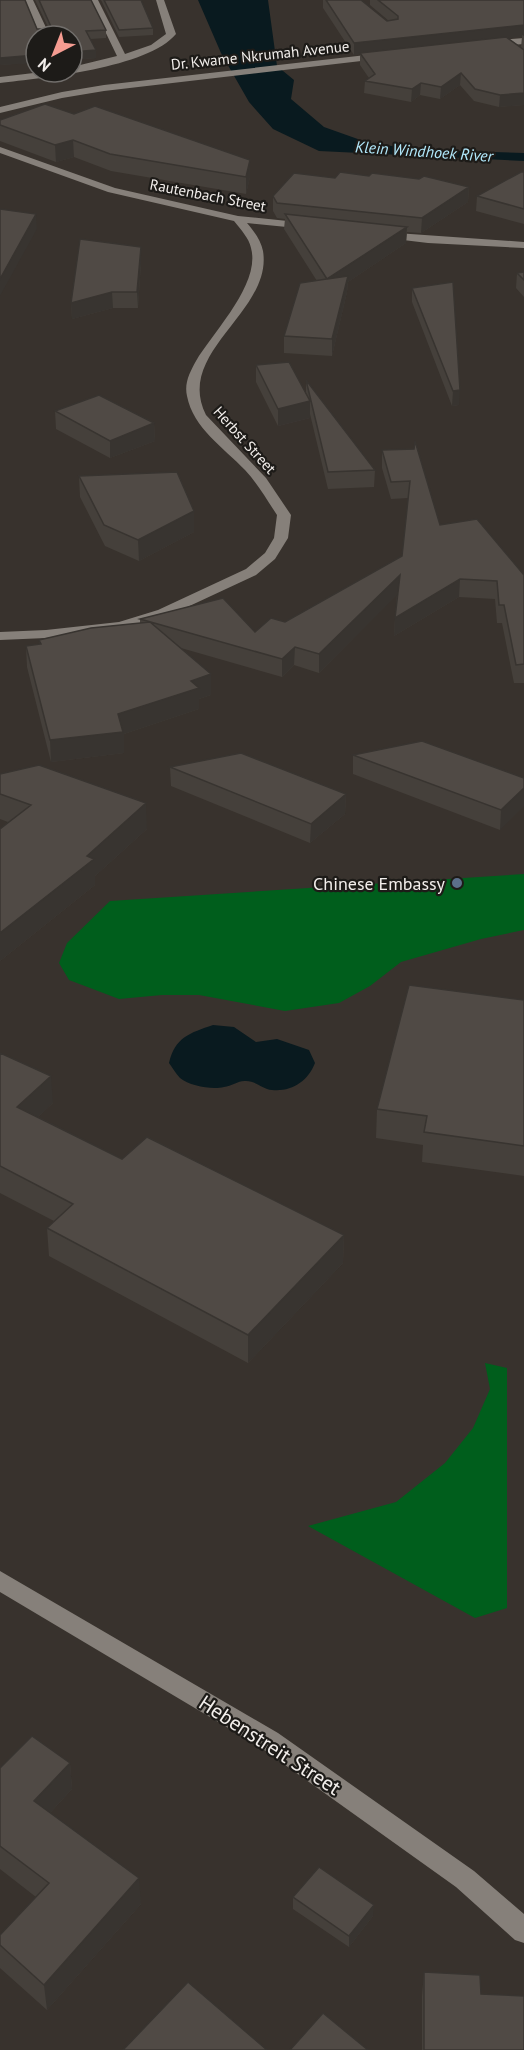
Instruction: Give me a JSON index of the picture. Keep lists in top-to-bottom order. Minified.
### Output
{"streets":{"street":["Dr. Kwame Nkrumah Avenue","Rautenbach Street","Herbst Street","Hebenstreit Street"]},"crossings":[["Rautenbach Street","Herbst Street"]],"water":["Klein Windhoek River"],"places":["Chinese Embassy"],"north":"bottom left"}
